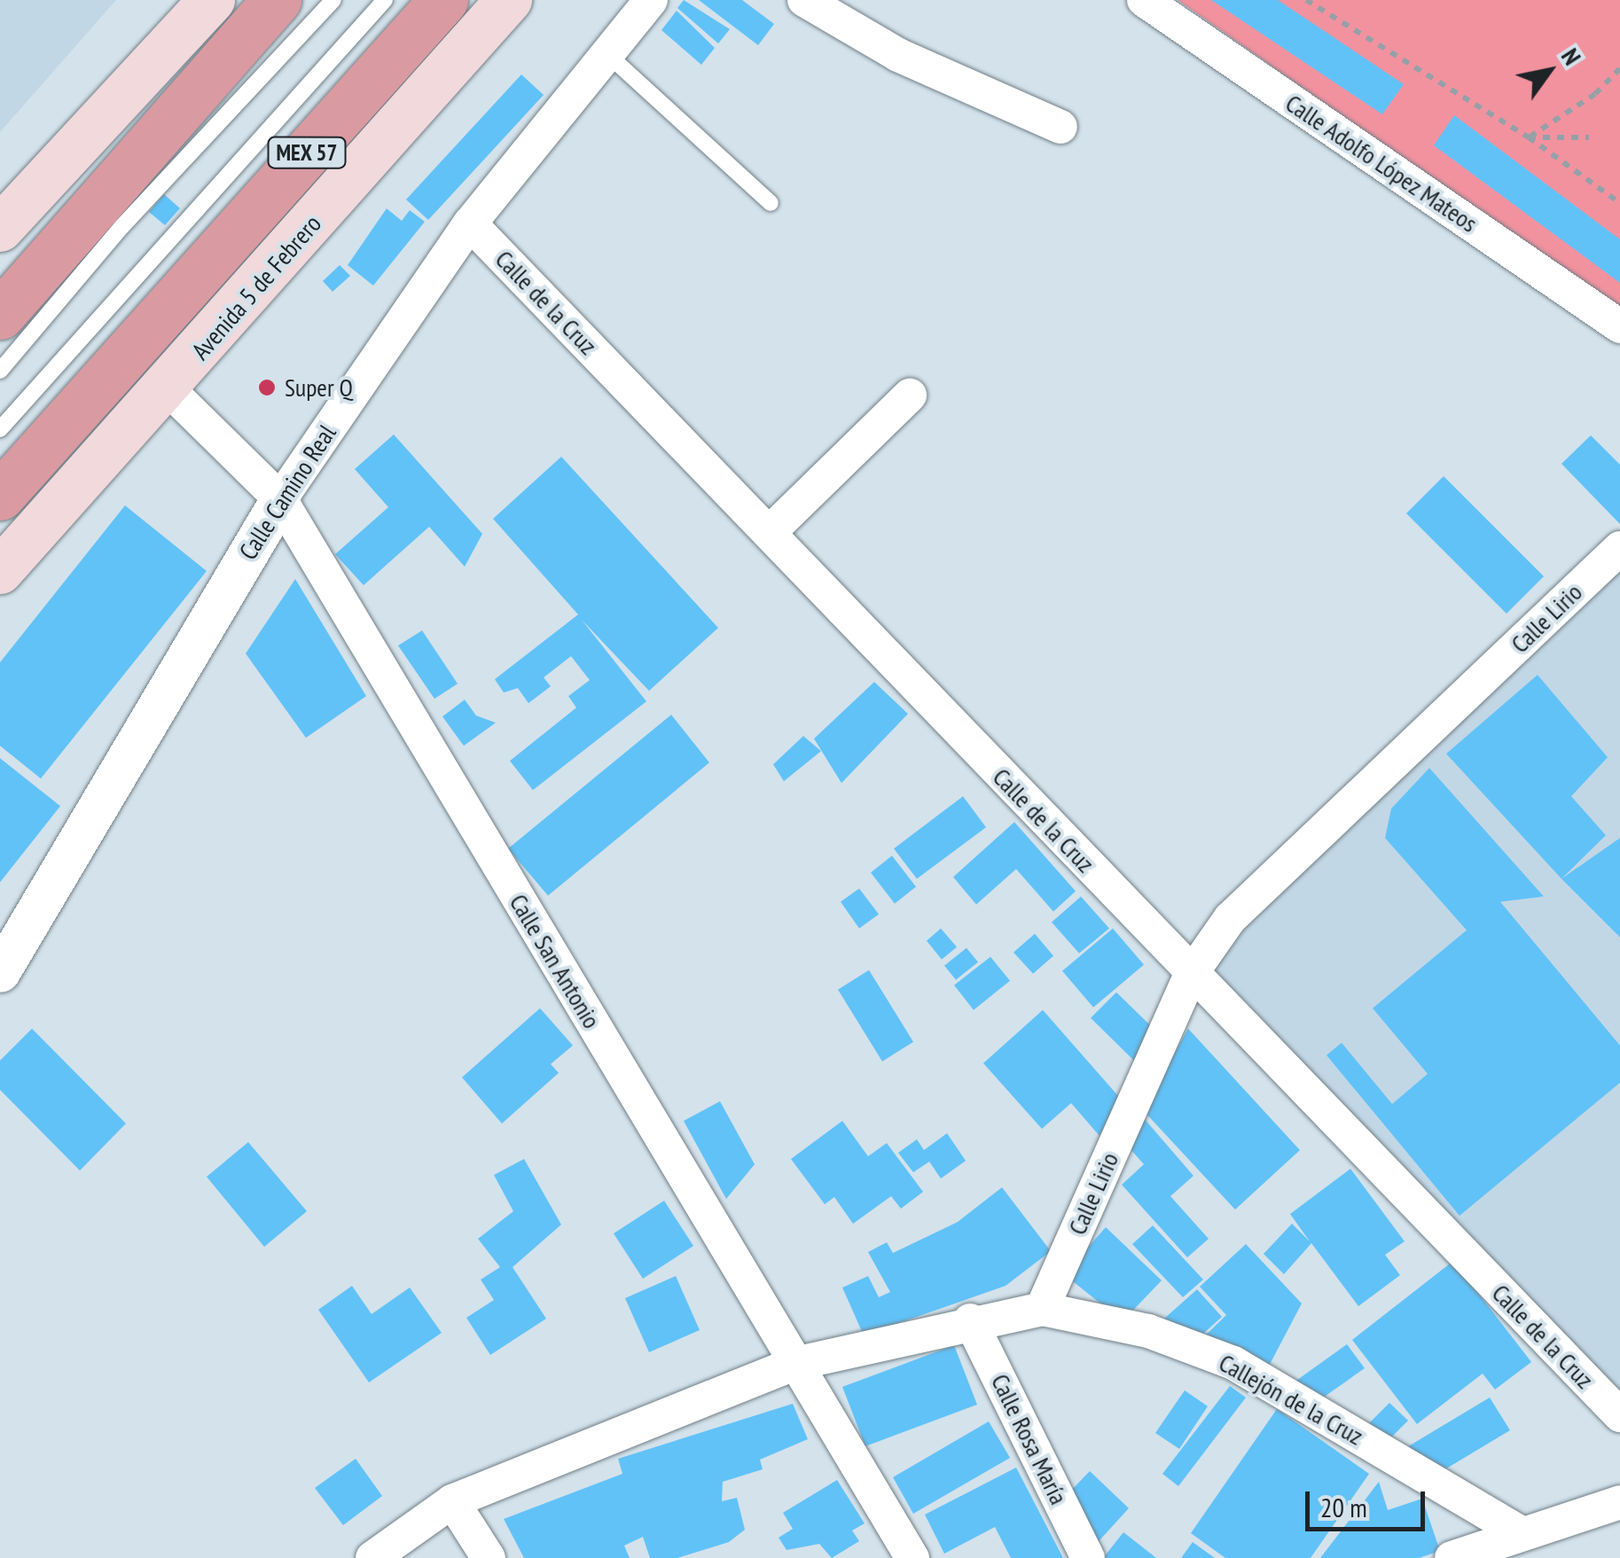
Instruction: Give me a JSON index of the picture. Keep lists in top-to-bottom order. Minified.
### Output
{"streets":{"highway":["MEX 57","Avenida 5 de Febrero"],"street":["Calle Adolfo López Mateos","Calle de la Cruz","Calle Camino Real","Calle Lirio","Calle San Antonio","Callejón de la Cruz","Calle Rosa María"]},"crossings":[["Avenida 5 de Febrero","Calle San Antonio"],["Calle de la Cruz","Calle Camino Real"],["Calle de la Cruz","Calle Lirio"],["Calle Camino Real","Calle San Antonio"],["Calle Lirio","Callejón de la Cruz"]],"places":["Super Q"],"scale_bar":"20 m","north":"top right"}
